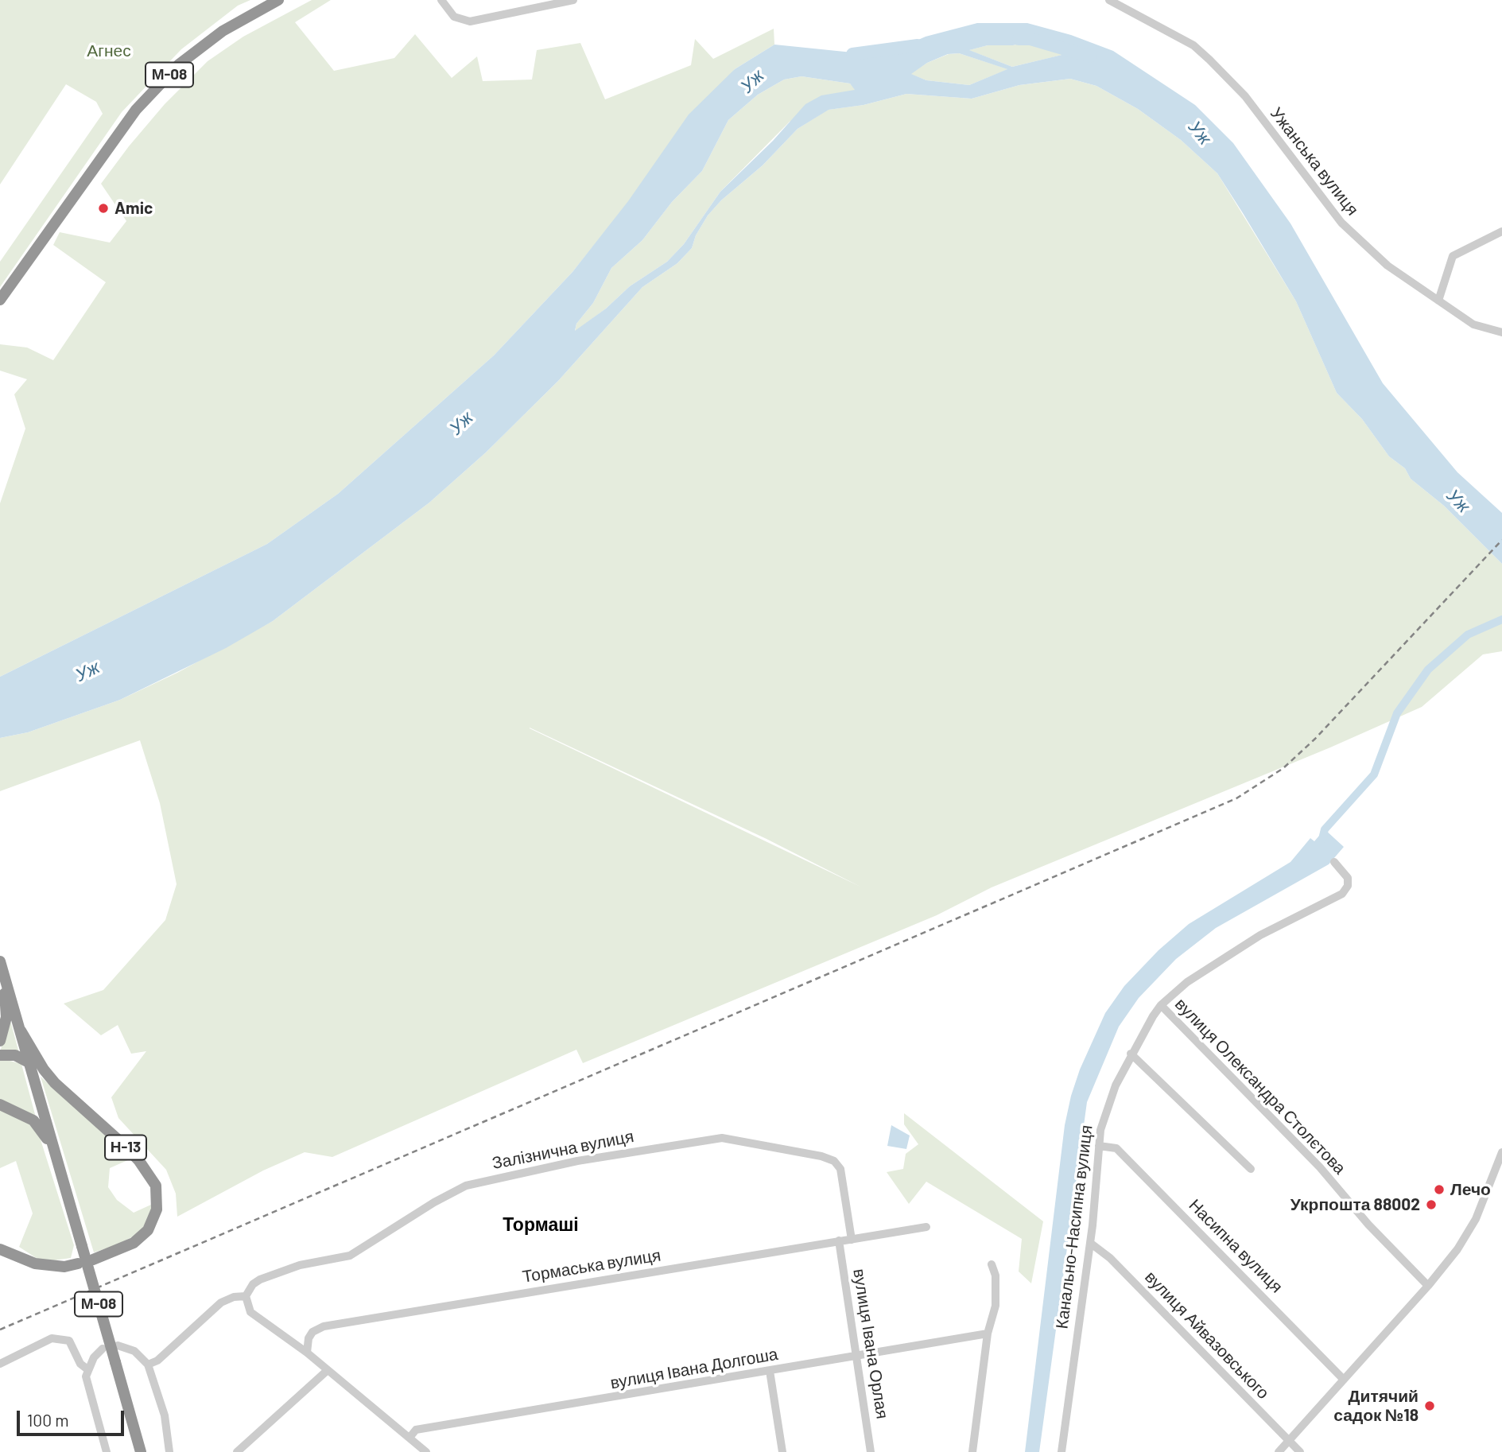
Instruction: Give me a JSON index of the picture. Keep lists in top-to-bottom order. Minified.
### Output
{"streets":{"highway":["М-08","Н-13"],"street":["Ужанська вулиця","вулиця Олександра Столєтова","Залізнична вулиця","Канально-Насипна вулиця","Насипна вулиця","Тормаська вулиця","вулиця Айвазовського","вулиця Івана Орлая","вулиця Івана Долгоша"]},"crossings":[["М-08","Н-13"],["вулиця Олександра Столєтова","Канально-Насипна вулиця"],["Залізнична вулиця","Тормаська вулиця"],["Канально-Насипна вулиця","Насипна вулиця"],["Канально-Насипна вулиця","вулиця Айвазовського"],["Тормаська вулиця","вулиця Івана Орлая"],["вулиця Івана Орлая","вулиця Івана Долгоша"]],"districts":["Тормаші"],"water":["Уж"],"parks":["Агнес"],"places":["Amic","Лечо","Укрпошта 88002","Дитячий садок №18"],"scale_bar":"100 m"}
